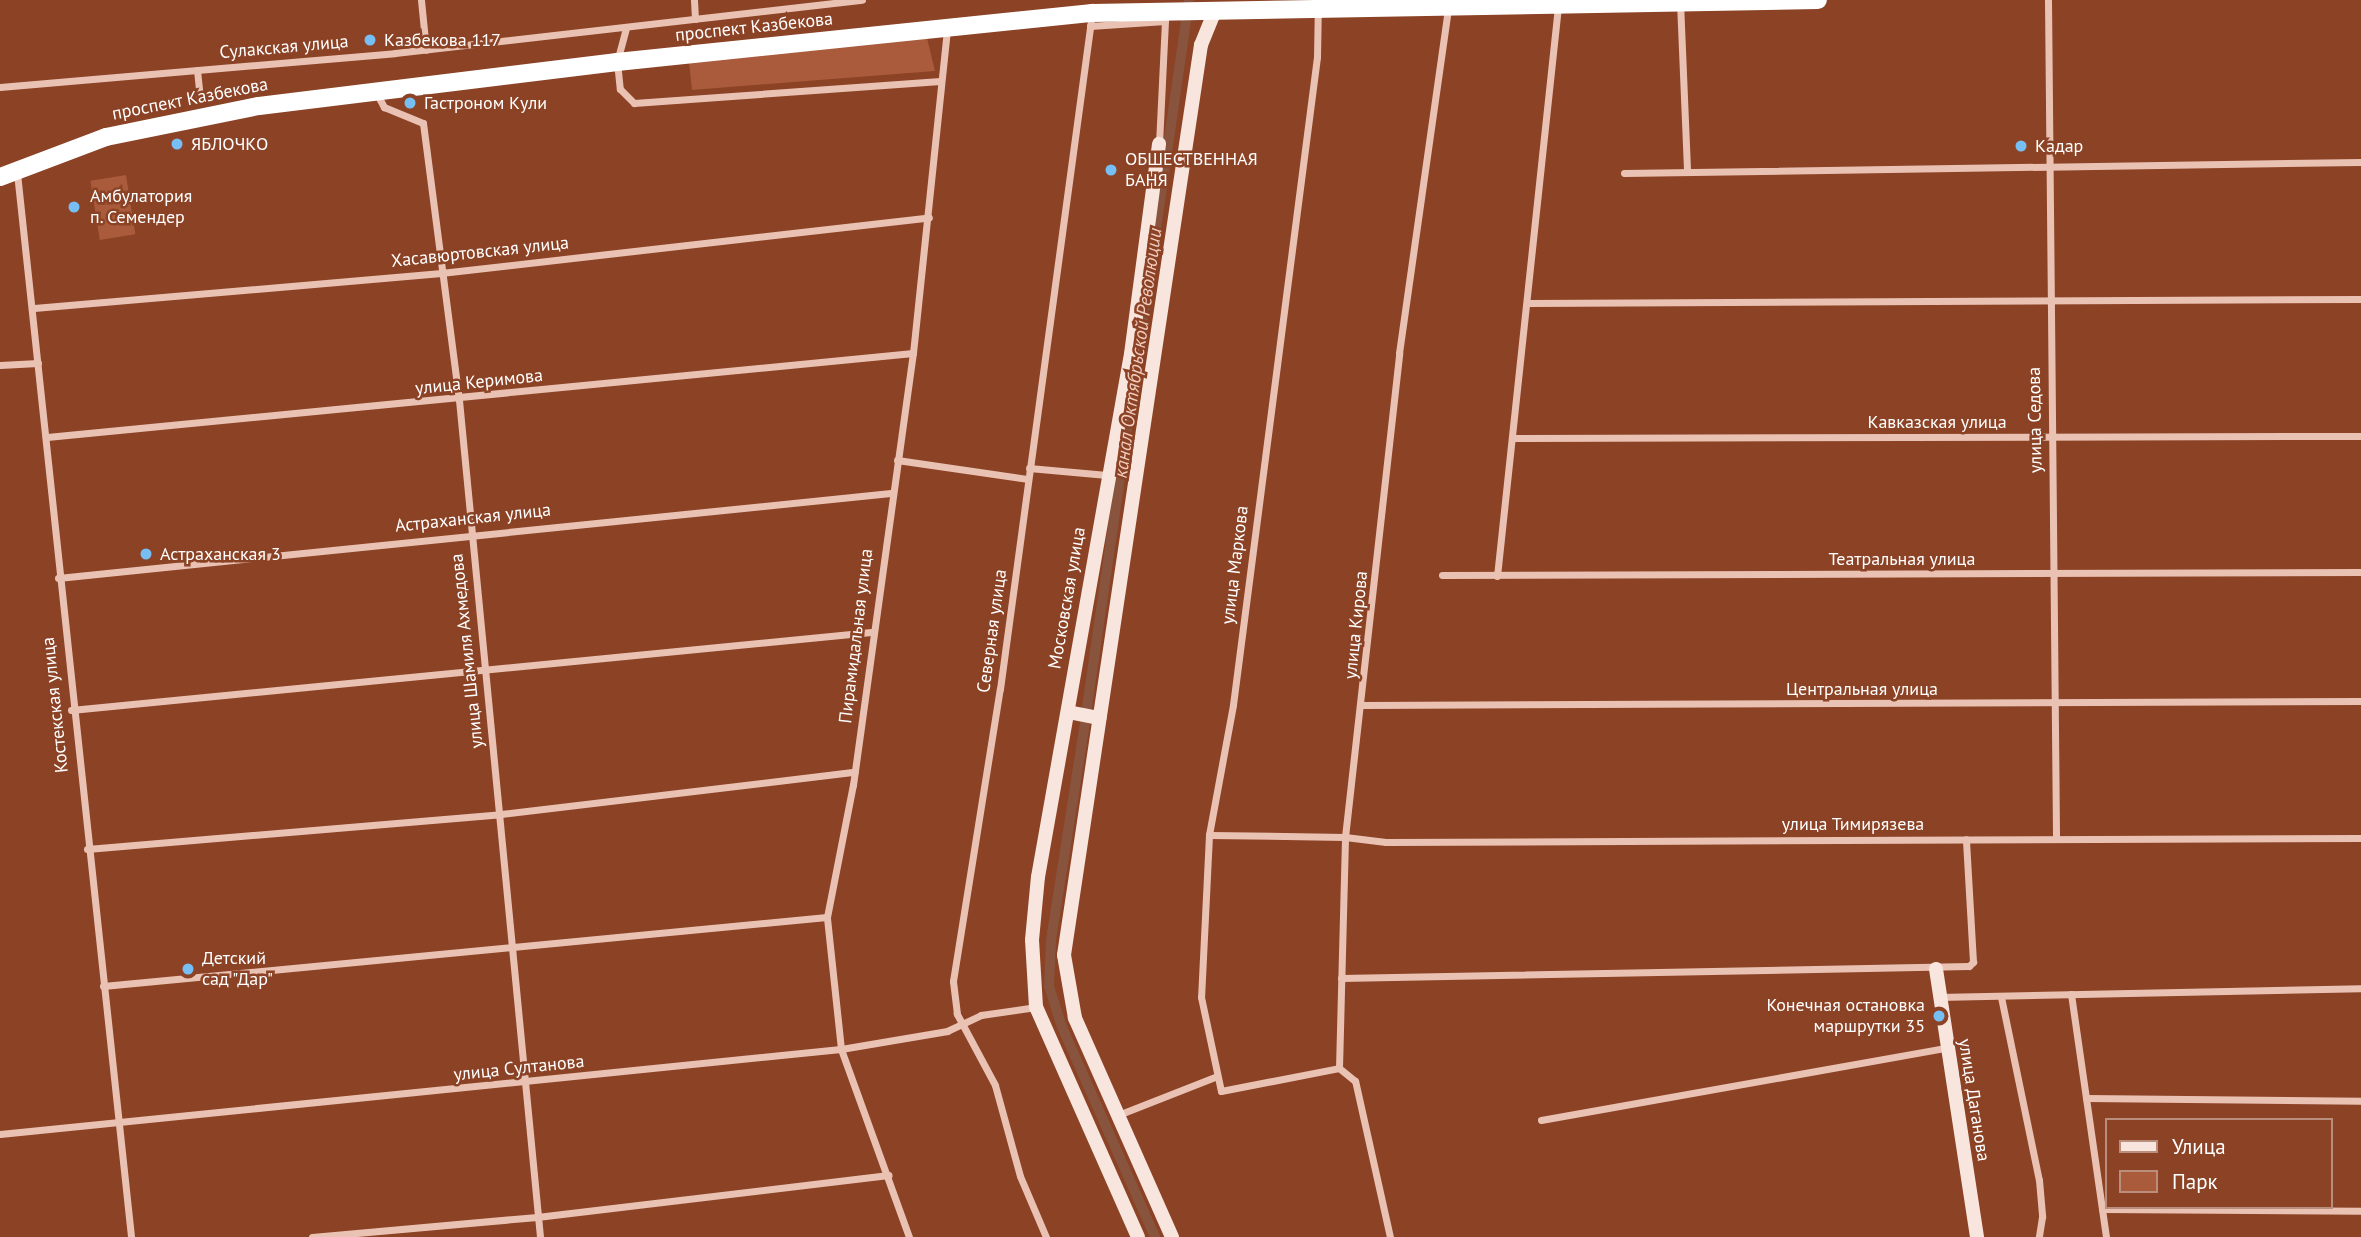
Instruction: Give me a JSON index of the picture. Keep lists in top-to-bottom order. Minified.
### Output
{"streets":{"highway":["проспект Казбекова"],"main road":["Московская улица","улица Даганова"],"street":["Сулакская улица","Хасавюртовская улица","улица Керимова","улица Седова","Кавказская улица","Астраханская улица","Театральная улица","улица Маркова","улица Кирова","Северная улица","Пирамидальная улица","улица Шамиля Ахмедова","Центральная улица","Костекская улица","улица Тимирязева","улица Султанова"]},"crossings":[["проспект Казбекова","улица Маркова"],["проспект Казбекова","Московская улица"],["проспект Казбекова","улица Кирова"],["проспект Казбекова","Северная улица"],["проспект Казбекова","Пирамидальная улица"],["проспект Казбекова","улица Шамиля Ахмедова"],["проспект Казбекова","Костекская улица"],["Хасавюртовская улица","Пирамидальная улица"],["Хасавюртовская улица","улица Шамиля Ахмедова"],["Хасавюртовская улица","Костекская улица"],["улица Керимова","Пирамидальная улица"],["улица Керимова","улица Шамиля Ахмедова"],["улица Керимова","Костекская улица"],["улица Седова","Кавказская улица"],["улица Седова","Театральная улица"],["улица Седова","Центральная улица"],["улица Седова","улица Тимирязева"],["Астраханская улица","Пирамидальная улица"],["Астраханская улица","улица Шамиля Ахмедова"],["Астраханская улица","Костекская улица"],["улица Маркова","улица Тимирязева"],["Московская улица","Северная улица"],["Московская улица","улица Султанова"],["улица Кирова","Центральная улица"],["улица Кирова","улица Тимирязева"],["Северная улица","улица Султанова"],["Пирамидальная улица","улица Султанова"],["улица Шамиля Ахмедова","улица Султанова"],["Костекская улица","улица Султанова"]],"water":["канал Октябрьской Революции"],"places":["Казбекова 117","Гастроном Кули","ЯБЛОЧКО","Кадар","ОБШЕСТВЕННАЯ БАНЯ","Амбулатория п. Семендер","Астраханская 3","Детский сад \"Дар\"","Конечная остановка маршрутки 35"],"legend":["Улица","Парк"]}
